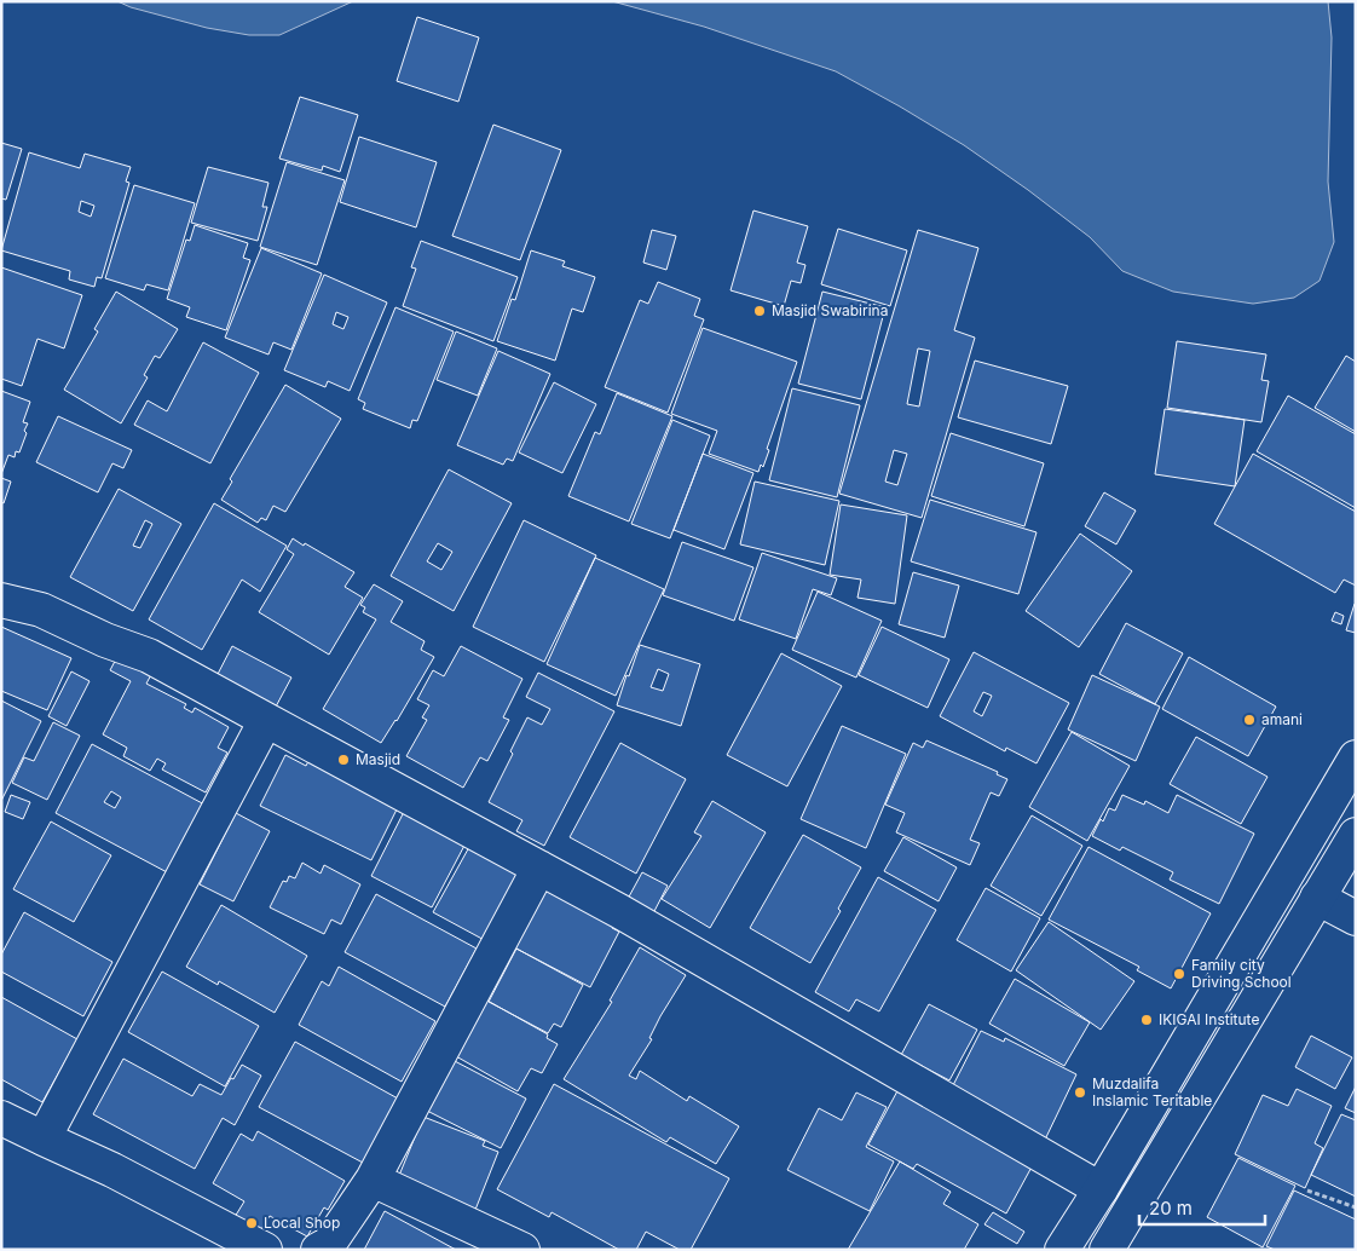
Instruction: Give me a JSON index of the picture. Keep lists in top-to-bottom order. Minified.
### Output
{"places":["Masjid Swabirina","amani","Masjid","Family city Driving School","IKIGAI Institute","Muzdalifa Inslamic Teritable","Local Shop"],"scale_bar":"20 m"}
